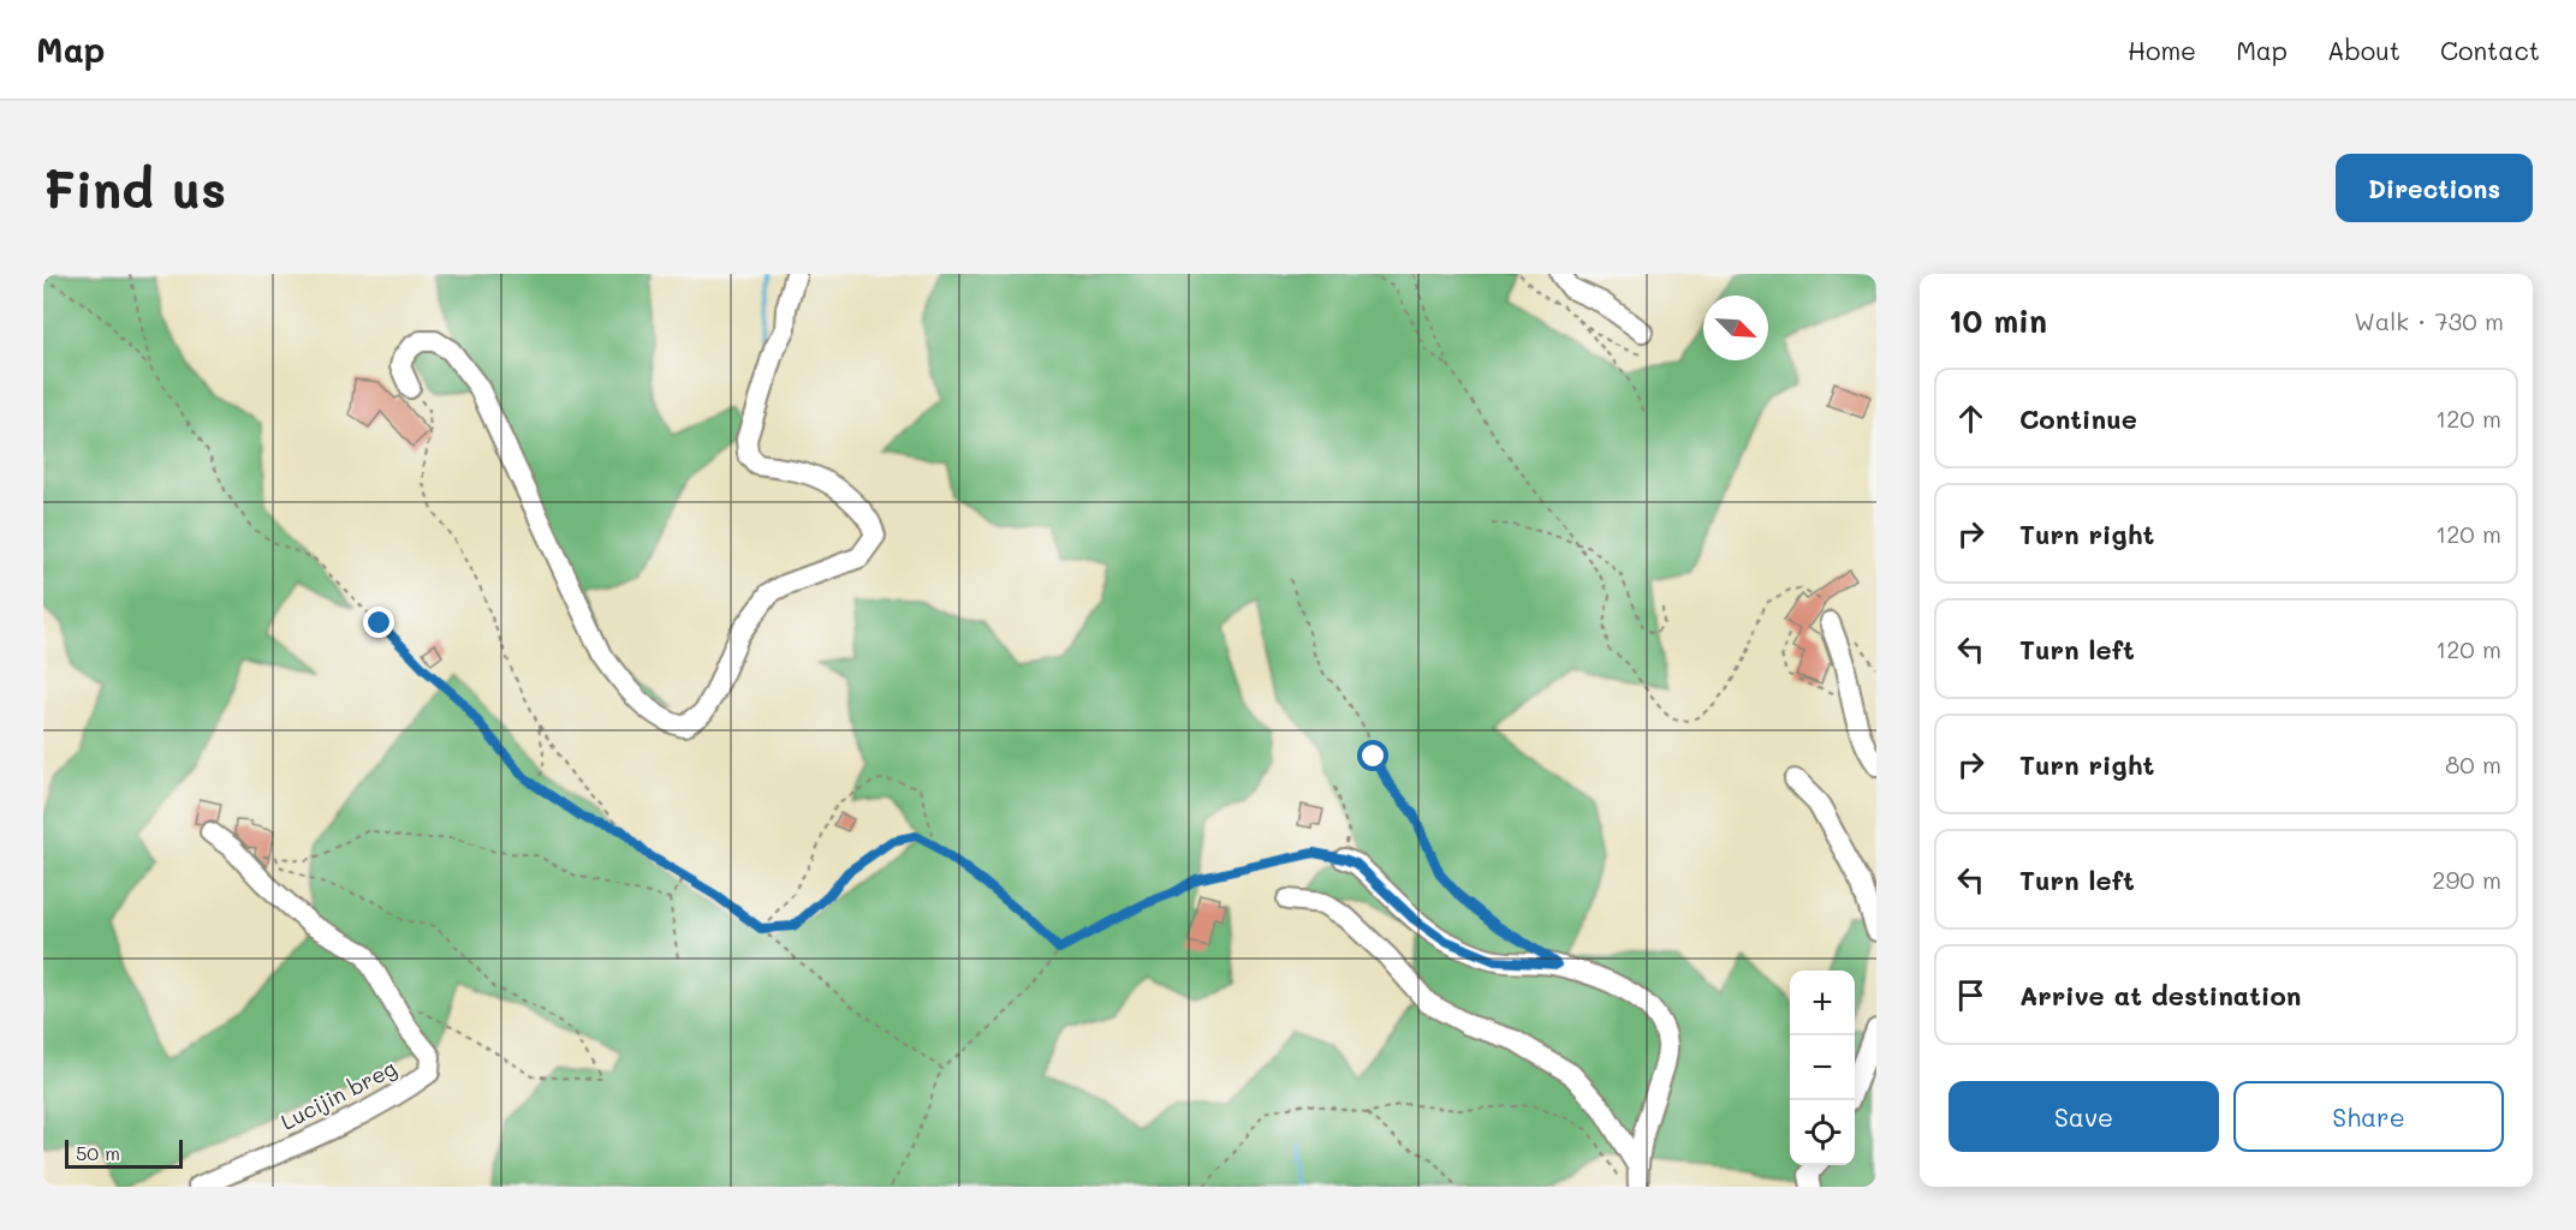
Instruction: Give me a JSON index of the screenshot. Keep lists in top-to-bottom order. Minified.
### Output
{"streets":{"street":["Lucijin breg"]},"scale_bar":"50 m","north":"bottom right","page":{"header":"Map","nav":["Home","Map","About","Contact"],"buttons":["Directions",["Save","Share"]],"title":"Find us","heading":["10 min","Walk · 730 m"],"list":[["Continue","120 m"],["Turn right","120 m"],["Turn left","120 m"],["Turn right","80 m"],["Turn left","290 m"],"Arrive at destination"],"map_buttons":["+","−"],"scale":"50 m"}}
